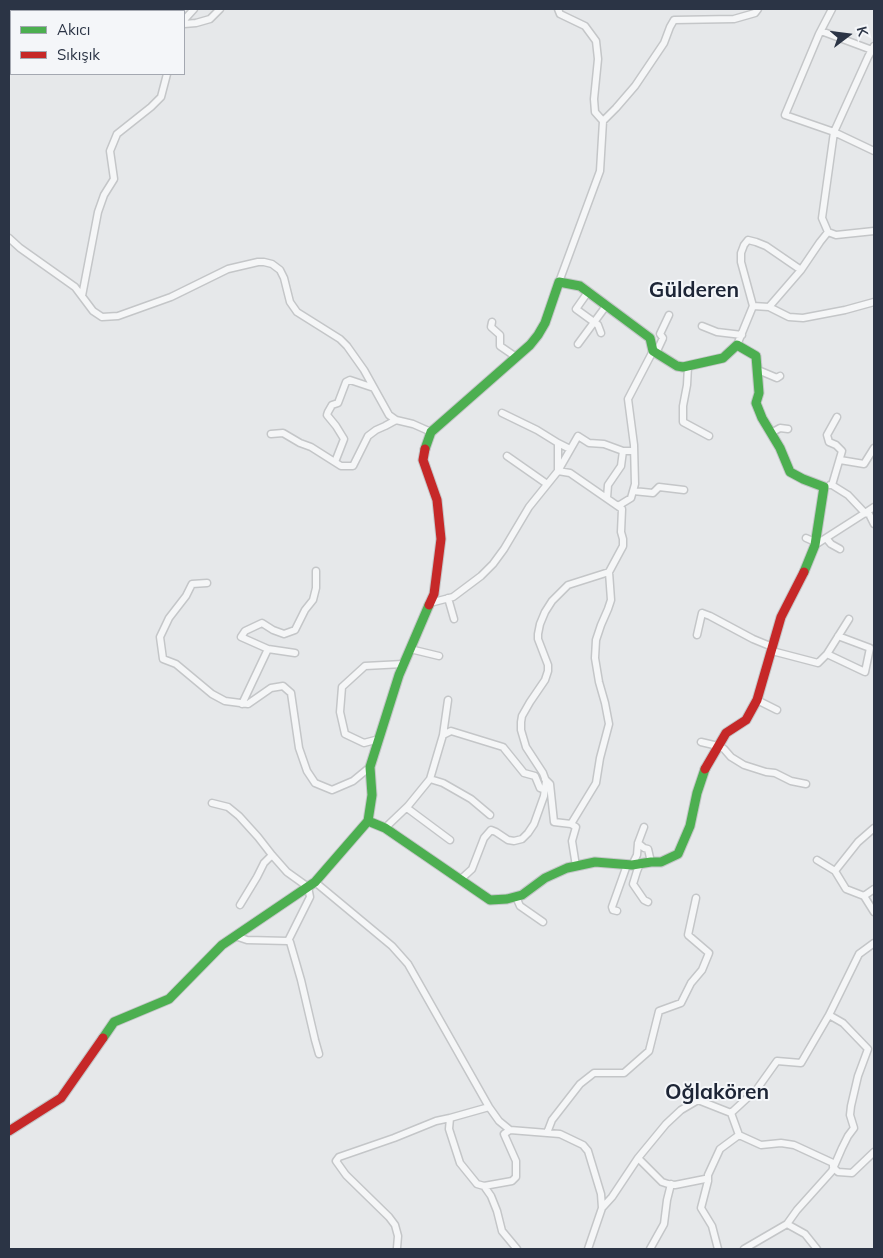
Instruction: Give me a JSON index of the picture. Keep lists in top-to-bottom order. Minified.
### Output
{"districts":["Gülderen","Oğlakören"],"legend":["Akıcı","Sıkışık"],"north":"right"}
